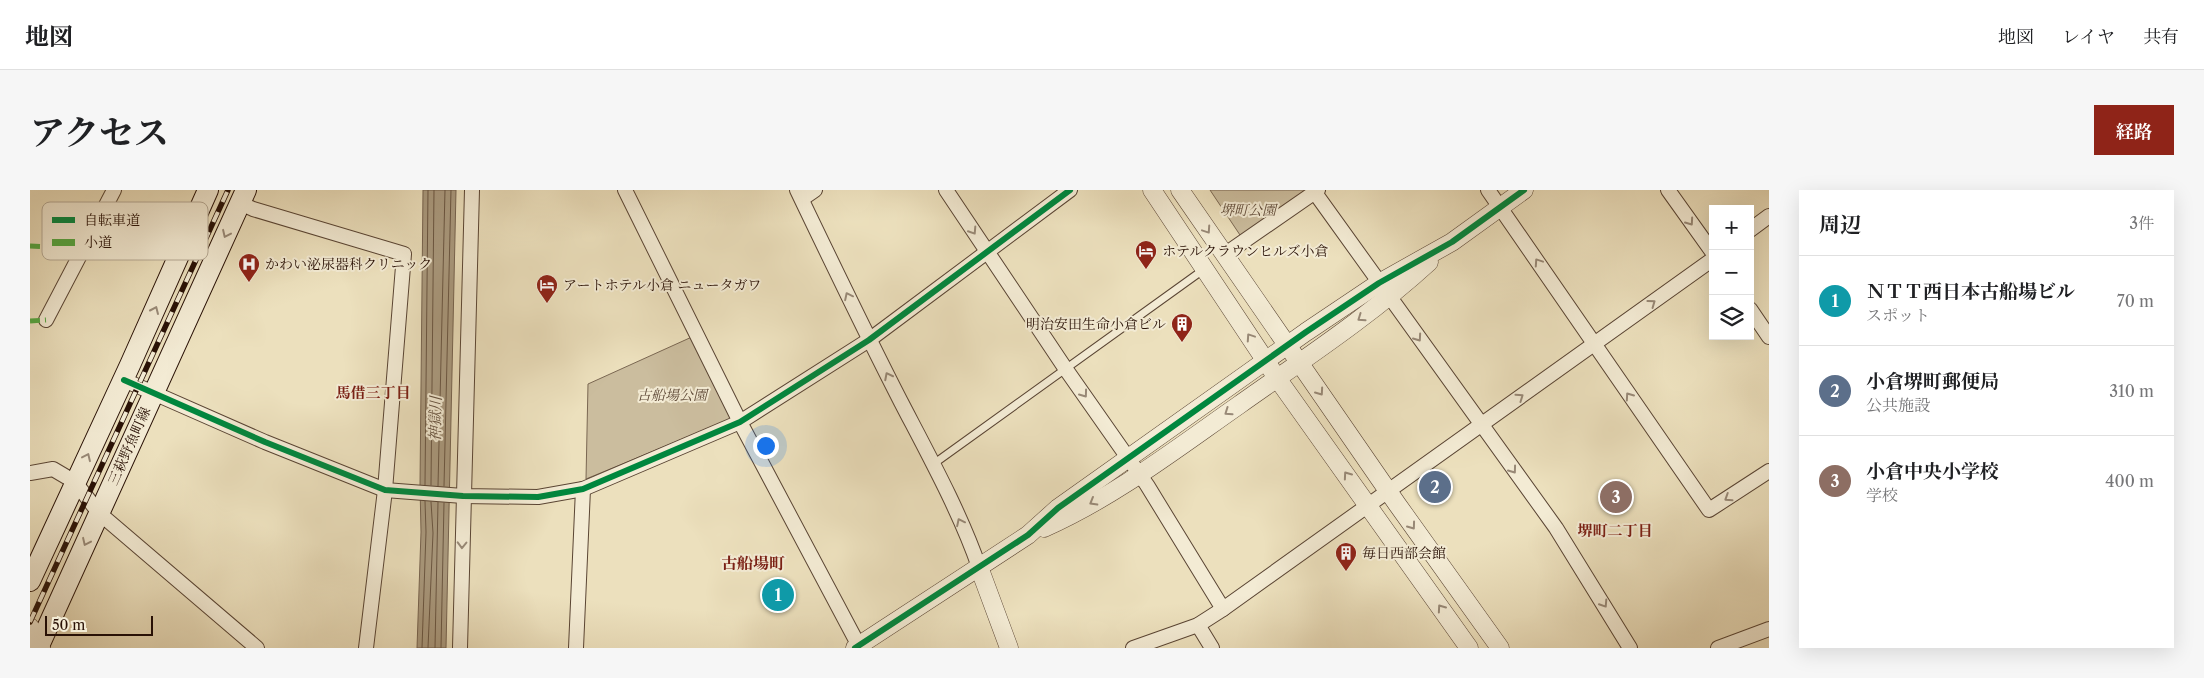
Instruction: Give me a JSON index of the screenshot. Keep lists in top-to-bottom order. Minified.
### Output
{"streets":{"main road":["三萩野魚町線"]},"districts":["馬借三丁目","堺町二丁目","古船場町"],"water":["神獄川"],"parks":["堺町公園","古船場公園"],"places":{"hotel":["ホテルクラウンヒルズ小倉","アートホテル小倉 ニュータガワ"],"hospital":["かわい泌尿器科クリニック"],"building":["明治安田生命小倉ビル","毎日西部会館"]},"legend":["自転車道","小道"],"scale_bar":"50 m","page":{"header":"地図","nav":["地図","レイヤ","共有"],"title":"アクセス","buttons":"経路","heading":["周辺","3件"],"map_buttons":["+","−"],"list":[{"mark":"1","name":"ＮＴＴ西日本古船場ビル","note":"スポット","value":"70 m"},{"mark":"2","name":"小倉堺町郵便局","note":"公共施設","value":"310 m"},{"mark":"3","name":"小倉中央小学校","note":"学校","value":"400 m"}],"pins":["2","3","1"],"scale":"50 m"}}
